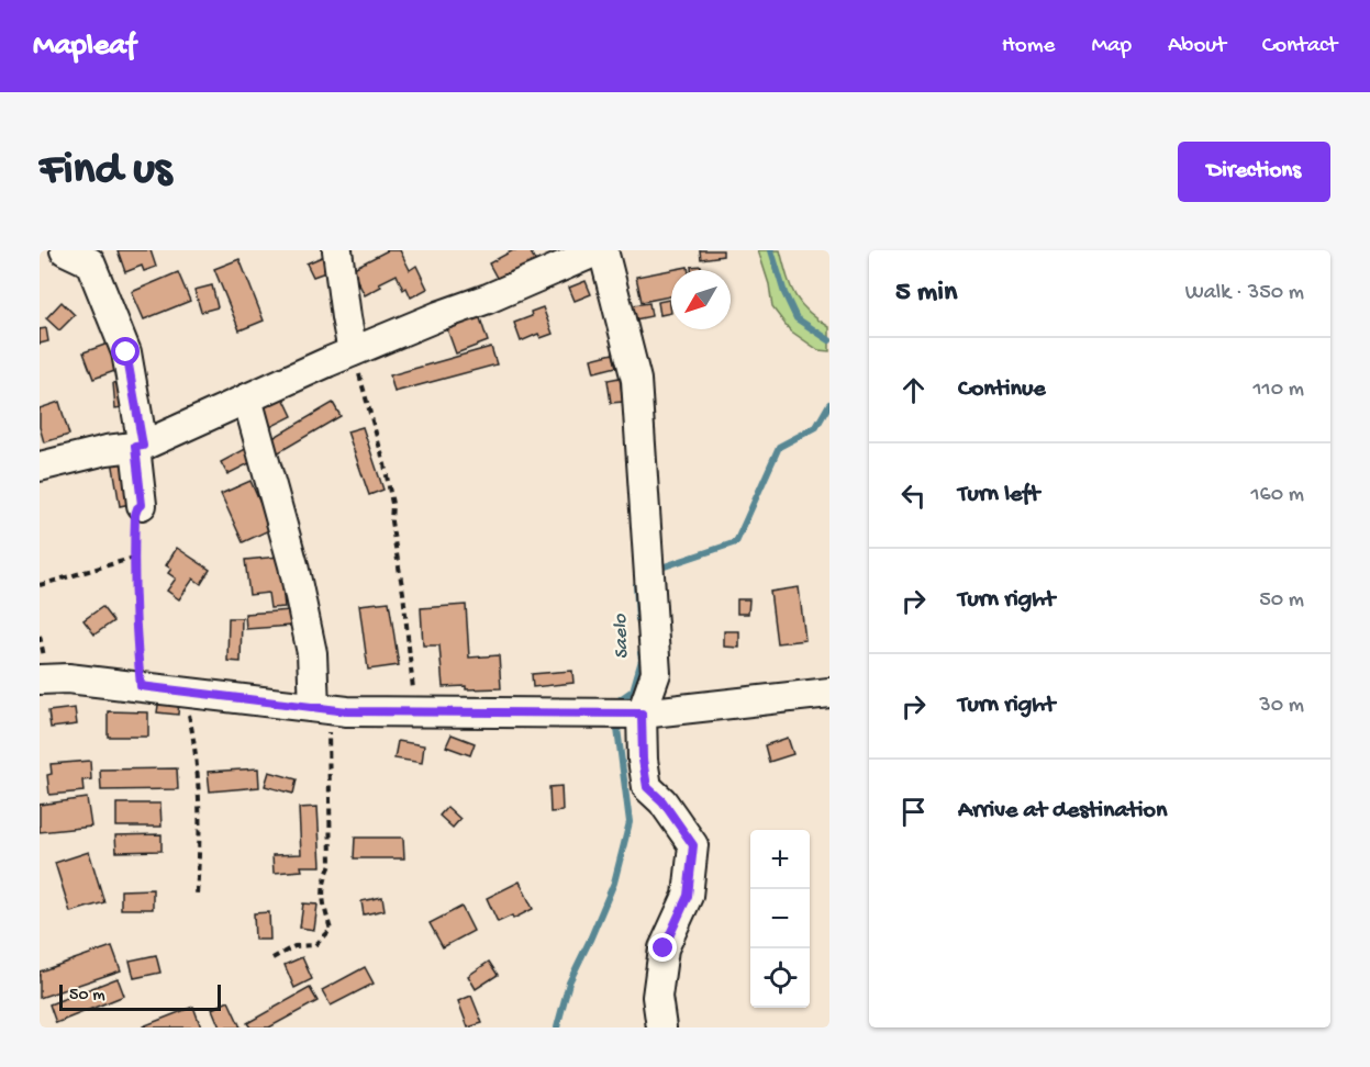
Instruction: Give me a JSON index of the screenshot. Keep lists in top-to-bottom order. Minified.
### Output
{"water":["Saelo"],"scale_bar":"50 m","north":"bottom left","page":{"header":"Mapleaf","nav":["Home","Map","About","Contact"],"buttons":"Directions","title":"Find us","heading":["5 min","Walk · 350 m"],"list":[["Continue","110 m"],["Turn left","160 m"],["Turn right","50 m"],["Turn right","30 m"],"Arrive at destination"],"map_buttons":["+","−"],"scale":"50 m"}}
